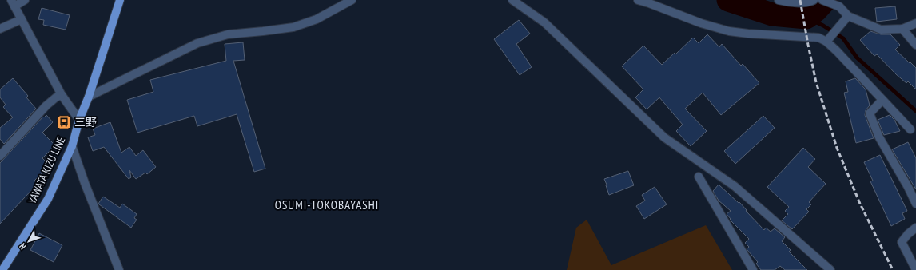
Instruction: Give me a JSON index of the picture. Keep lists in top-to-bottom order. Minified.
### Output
{"streets":{"main road":["YAWATA KIZU LINE"]},"districts":["OSUMI-TOKOBAYASHI"],"places":{"bus stop":["三野"]},"north":"bottom left"}
